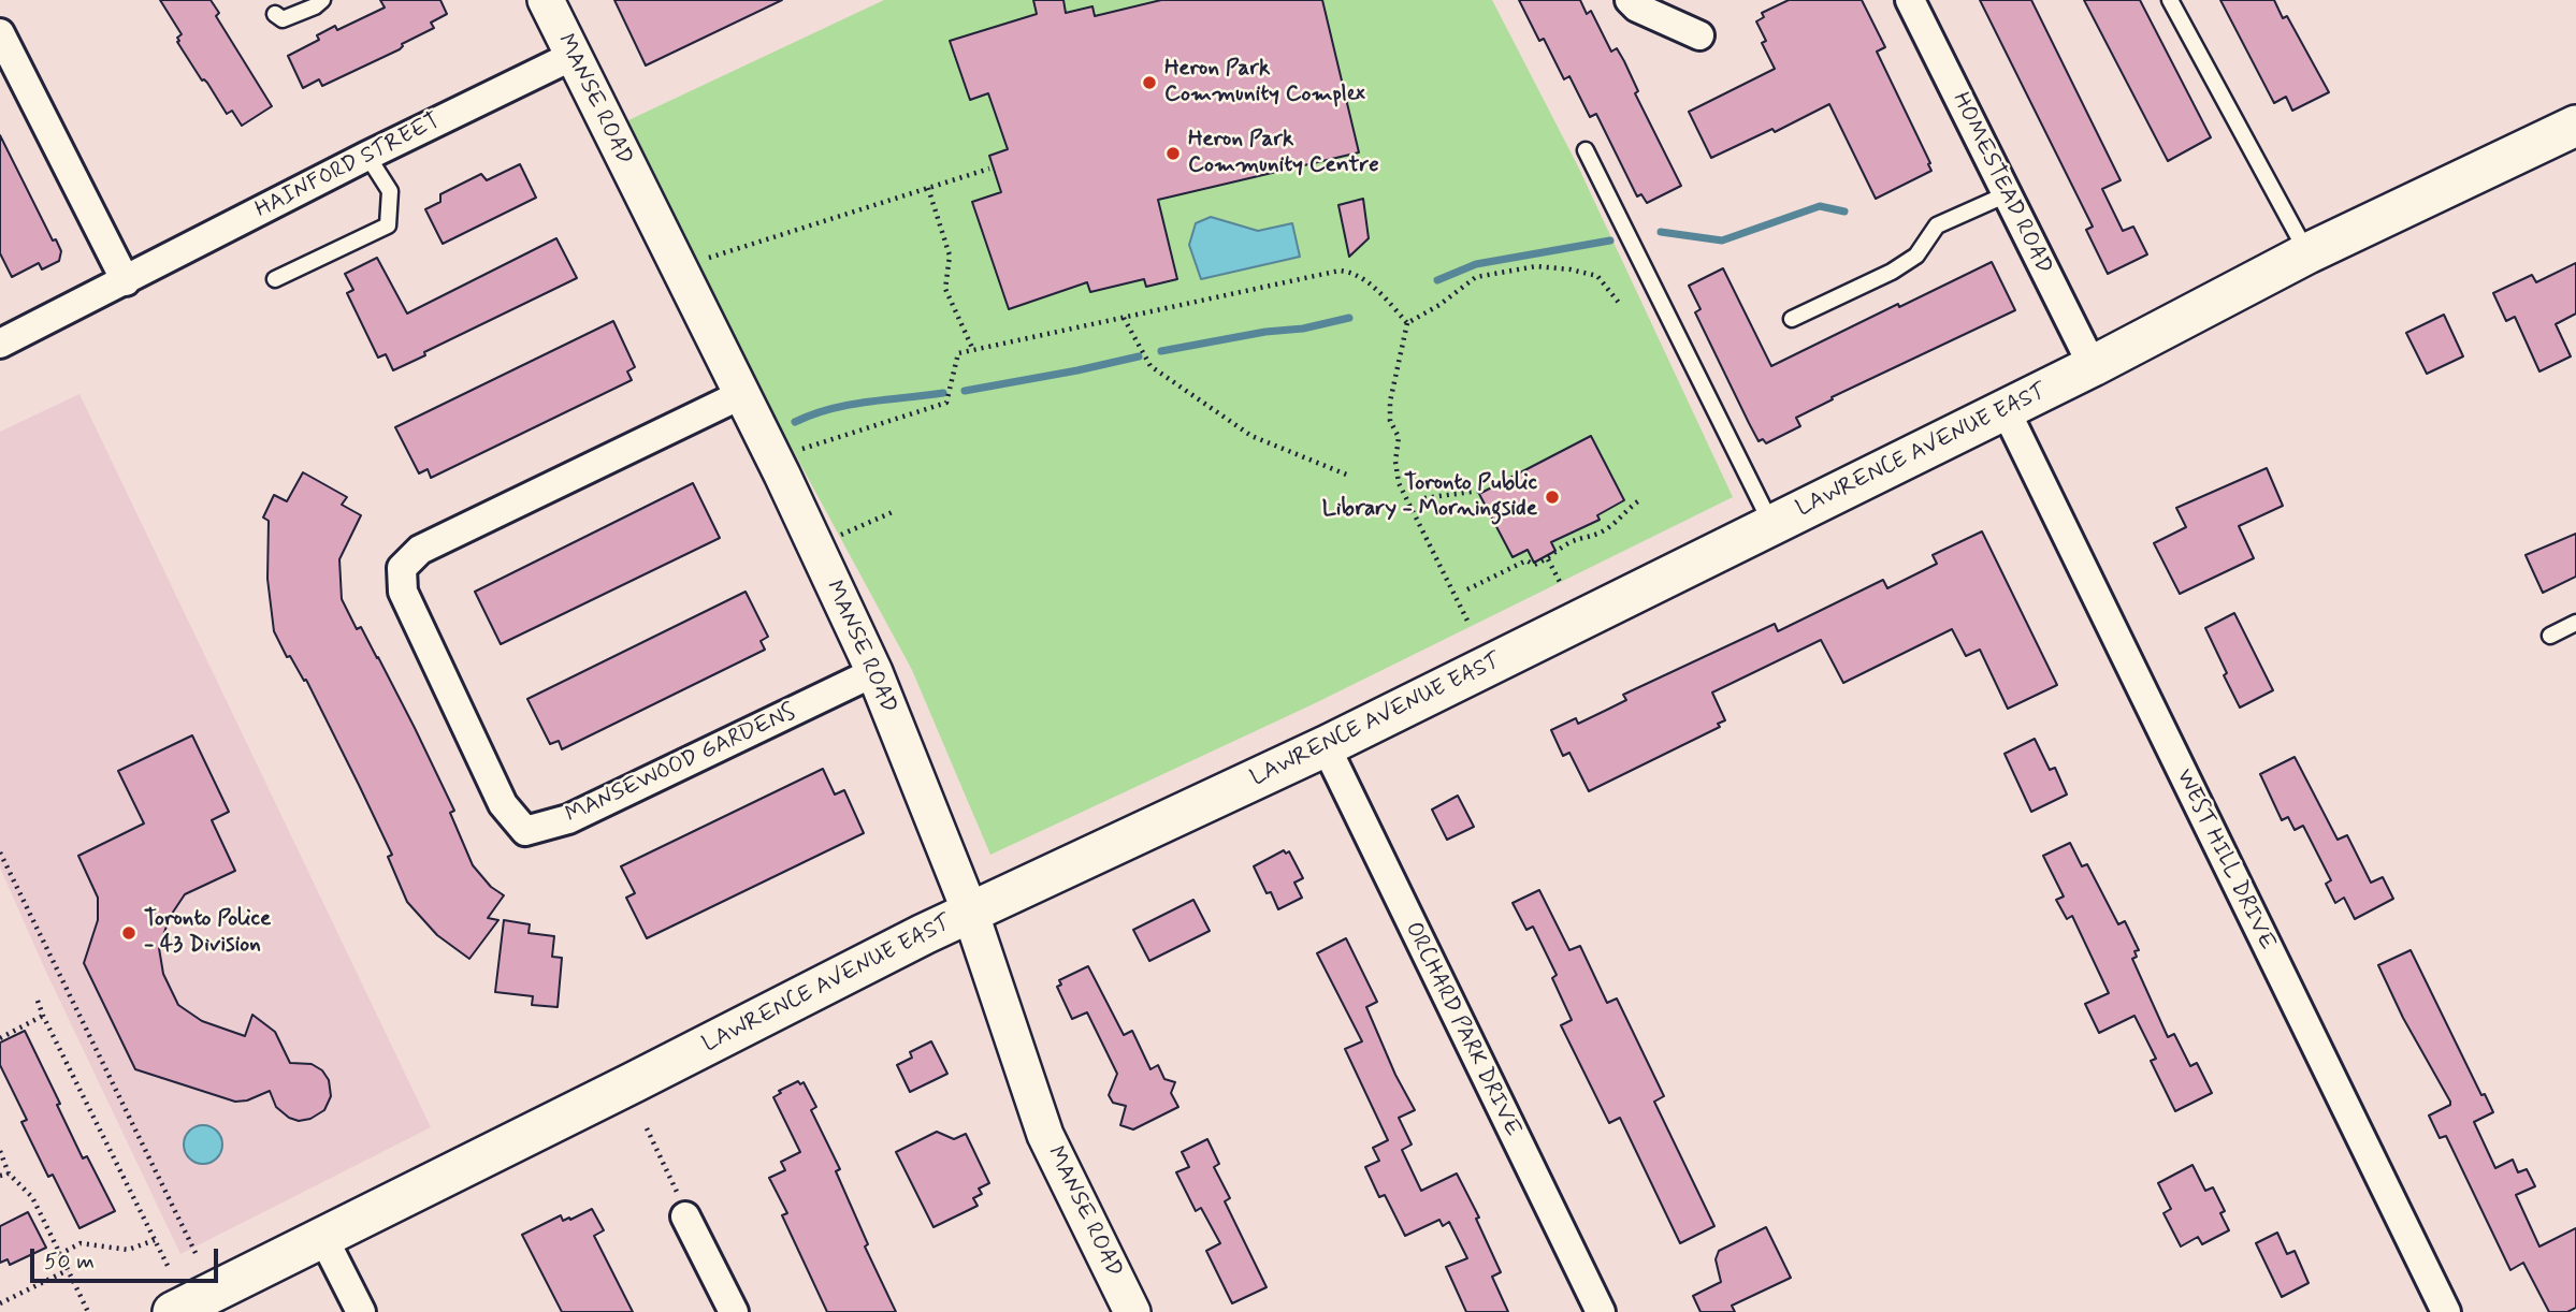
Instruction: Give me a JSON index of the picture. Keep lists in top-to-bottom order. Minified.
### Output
{"streets":{"main road":["LAWRENCE AVENUE EAST"],"street":["MANSE ROAD","HAINFORD STREET","HOMESTEAD ROAD","MANSEWOOD GARDENS","WEST HILL DRIVE","ORCHARD PARK DRIVE"]},"crossings":[["MANSE ROAD","HAINFORD STREET"],["MANSE ROAD","LAWRENCE AVENUE EAST"],["MANSE ROAD","MANSEWOOD GARDENS"],["HOMESTEAD ROAD","LAWRENCE AVENUE EAST"],["LAWRENCE AVENUE EAST","WEST HILL DRIVE"],["LAWRENCE AVENUE EAST","ORCHARD PARK DRIVE"]],"places":["Heron Park Community Complex","Heron Park Community Centre","Toronto Public Library - Morningside","Toronto Police - 43 Division"],"scale_bar":"50 m"}
